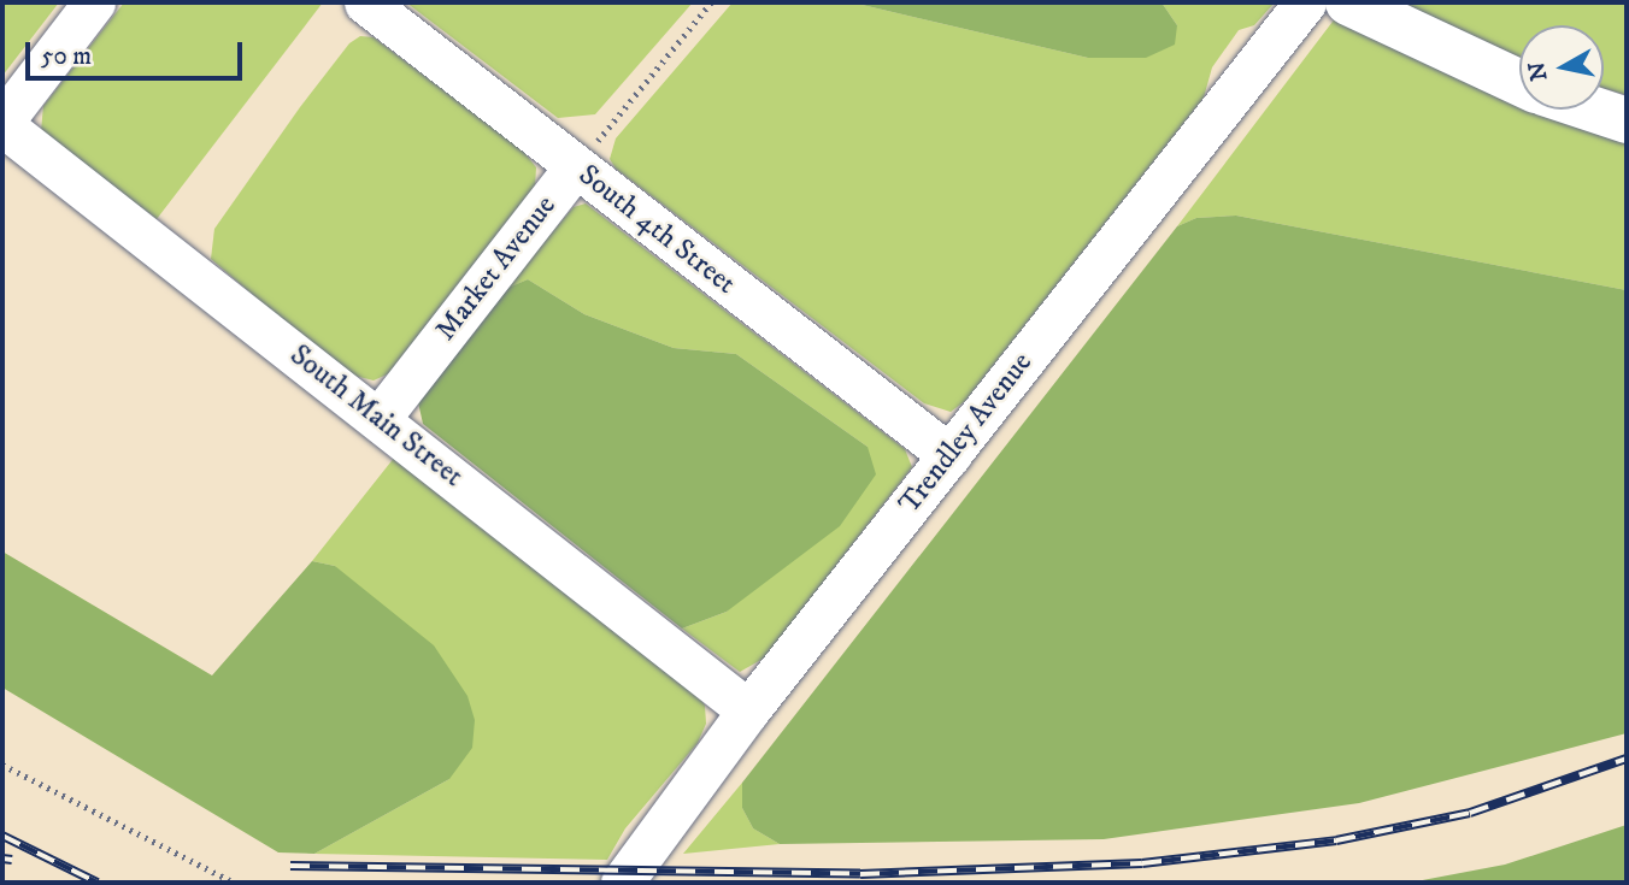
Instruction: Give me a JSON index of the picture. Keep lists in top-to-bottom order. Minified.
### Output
{"streets":{"street":["South 4th Street","Market Avenue","South Main Street","Trendley Avenue"]},"crossings":[["South 4th Street","Market Avenue"],["South 4th Street","Trendley Avenue"],["Market Avenue","South Main Street"],["South Main Street","Trendley Avenue"]],"scale_bar":"50 m","north":"left"}
